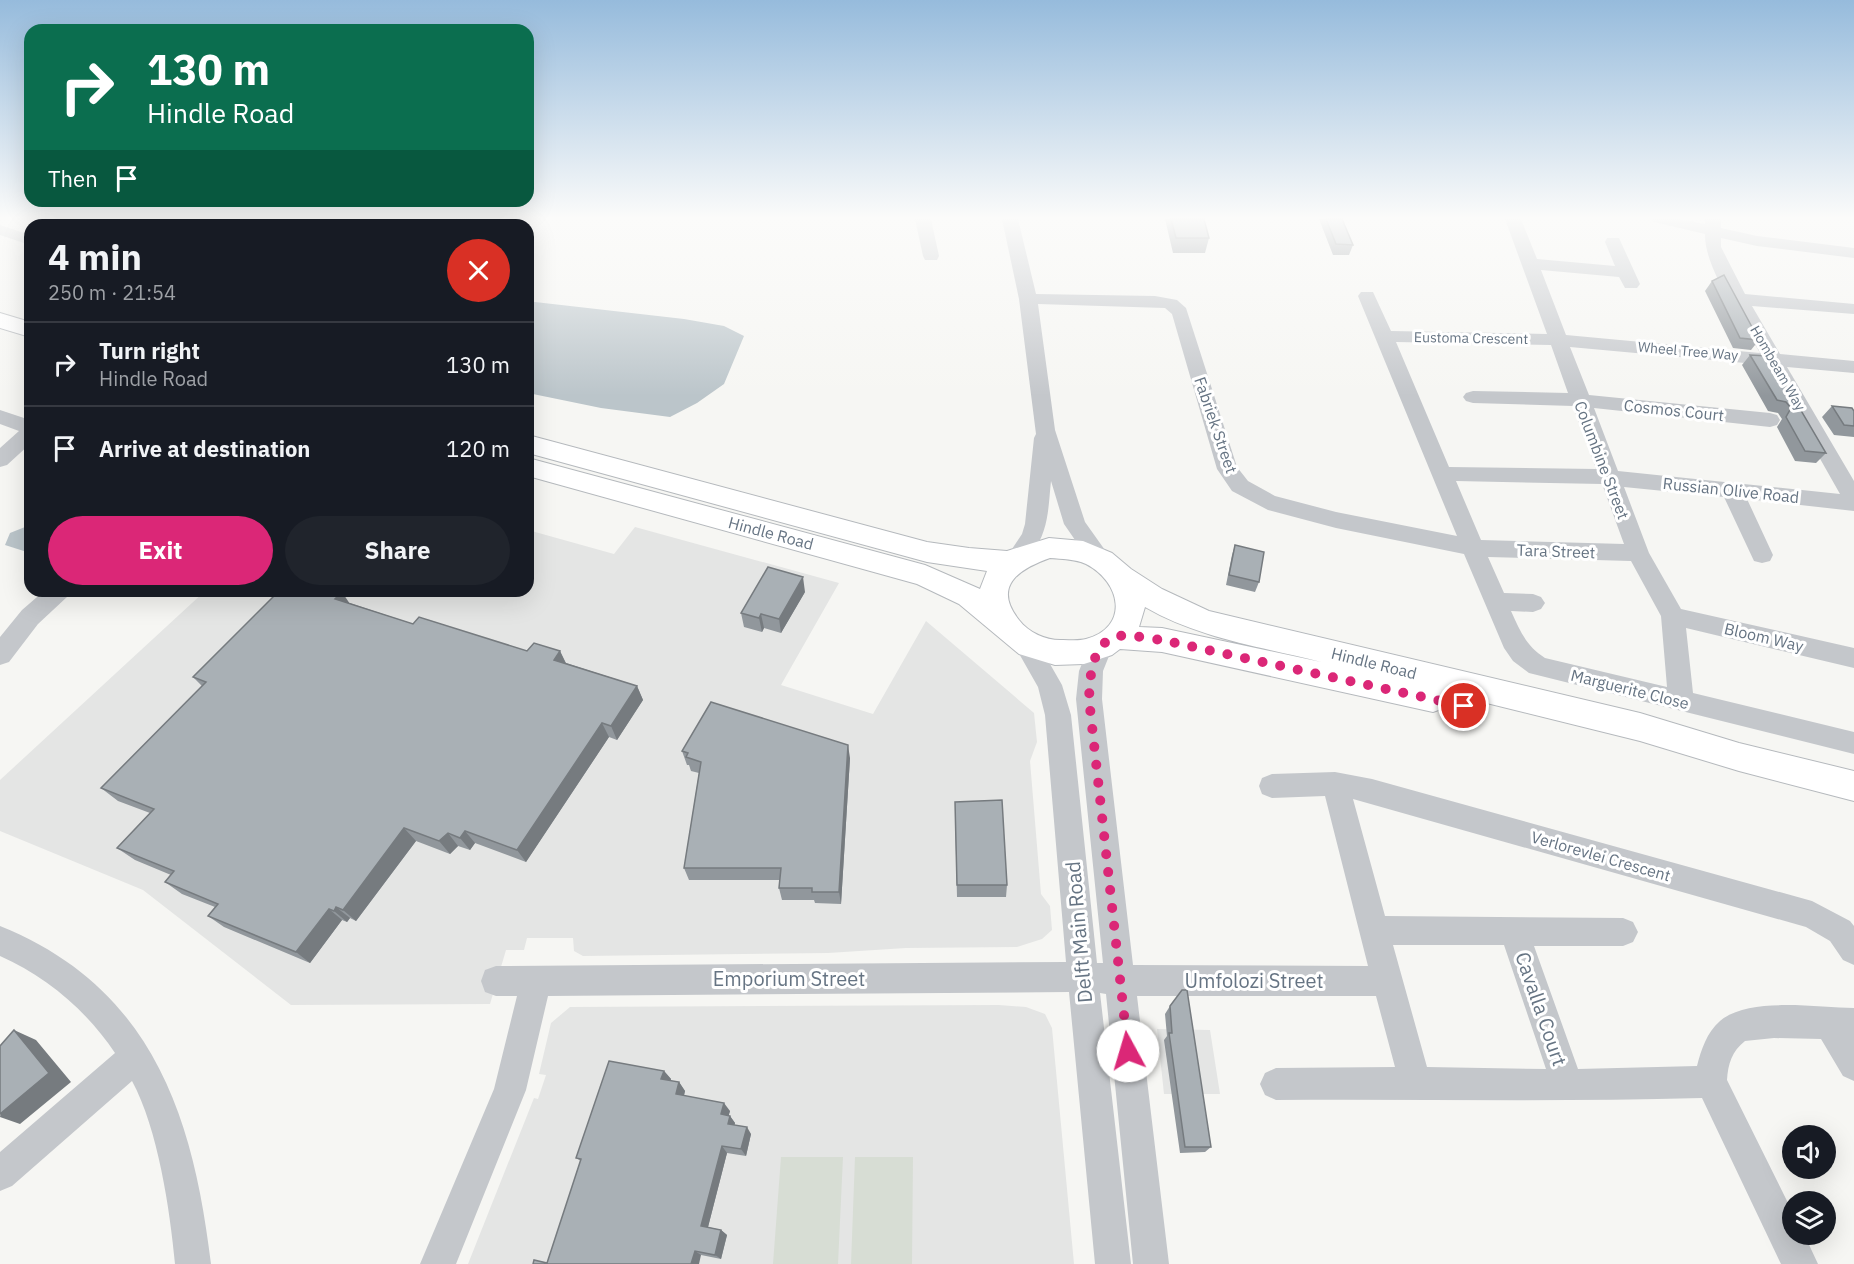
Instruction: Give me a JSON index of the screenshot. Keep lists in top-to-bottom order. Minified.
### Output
{"streets":{"main road":["Hindle Road"],"street":["Eustoma Crescent","Wheel Tree Way","Hombeam Way","Cosmos Court","Fabriek Street","Columbine Street","Russian Olive Road","Tara Street","Bloom Way","Marguerite Close","Verlorevlei Crescent","Delft Main Road","Emporium Street","Umfolozi Street","Cavalla Court"]},"crossings":[["Eustoma Crescent","Wheel Tree Way"],["Eustoma Crescent","Fabriek Street"],["Eustoma Crescent","Columbine Street"],["Eustoma Crescent","Tara Street"],["Eustoma Crescent","Marguerite Close"],["Wheel Tree Way","Hombeam Way"],["Wheel Tree Way","Columbine Street"],["Hombeam Way","Russian Olive Road"],["Cosmos Court","Columbine Street"],["Fabriek Street","Tara Street"],["Fabriek Street","Marguerite Close"],["Columbine Street","Russian Olive Road"],["Columbine Street","Tara Street"],["Columbine Street","Bloom Way"],["Columbine Street","Marguerite Close"],["Hindle Road","Delft Main Road"],["Tara Street","Marguerite Close"],["Delft Main Road","Emporium Street"],["Delft Main Road","Umfolozi Street"],["Emporium Street","Umfolozi Street"]],"page":{"turn":["130 m","Hindle Road"],"then":"Then","heading":["4 min","250 m · 21:54"],"list":[{"name":"Turn right","note":"Hindle Road","value":"130 m"},{"name":"Arrive at destination","value":"120 m"}],"buttons":["Exit","Share"]}}
